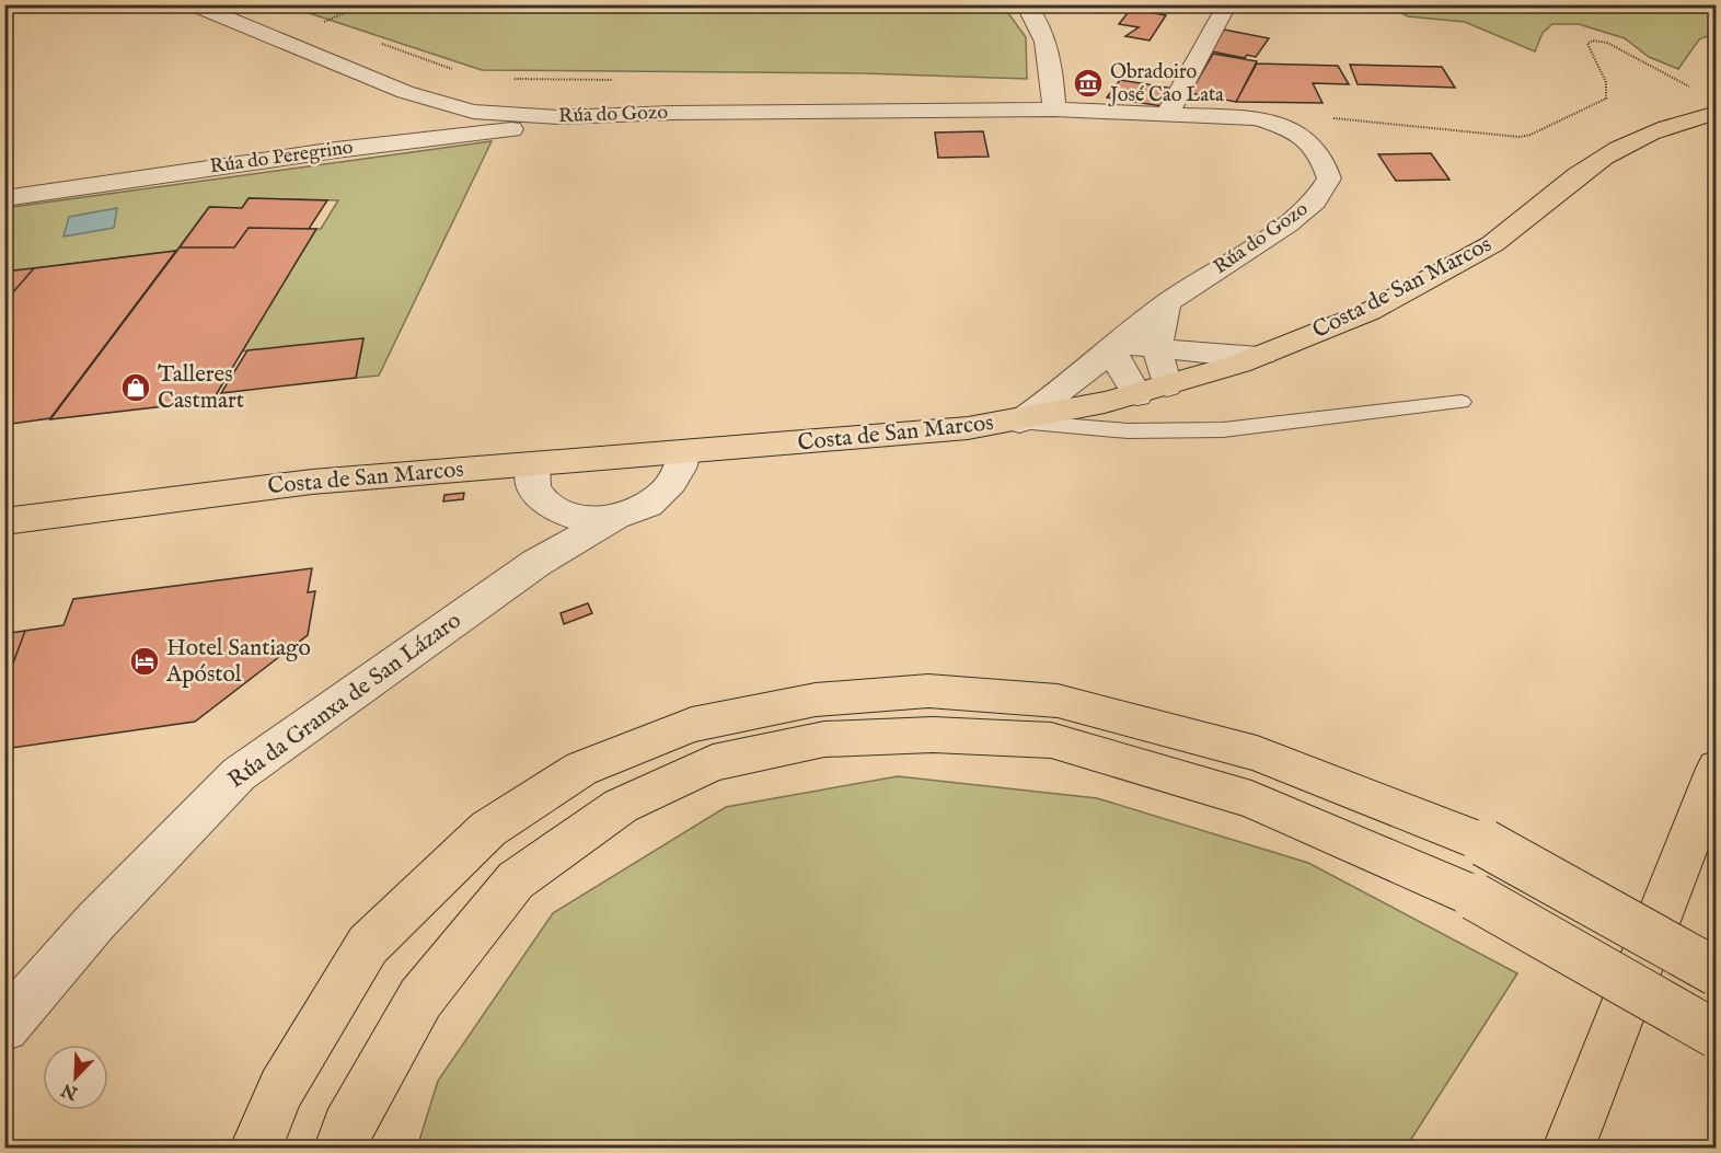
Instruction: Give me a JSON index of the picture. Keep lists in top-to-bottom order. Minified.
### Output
{"streets":{"main road":["Costa de San Marcos"],"street":["Rúa do Gozo","Rúa do Peregrino","Rúa da Granxa de San Lázaro"]},"crossings":[["Rúa do Gozo","Rúa do Peregrino"],["Rúa do Gozo","Costa de San Marcos"],["Costa de San Marcos","Rúa da Granxa de San Lázaro"]],"places":{"museum":["Obradoiro José Cao Lata"],"shop":["Talleres Castmart"],"hotel":["Hotel Santiago Apóstol"]},"north":"bottom left"}
